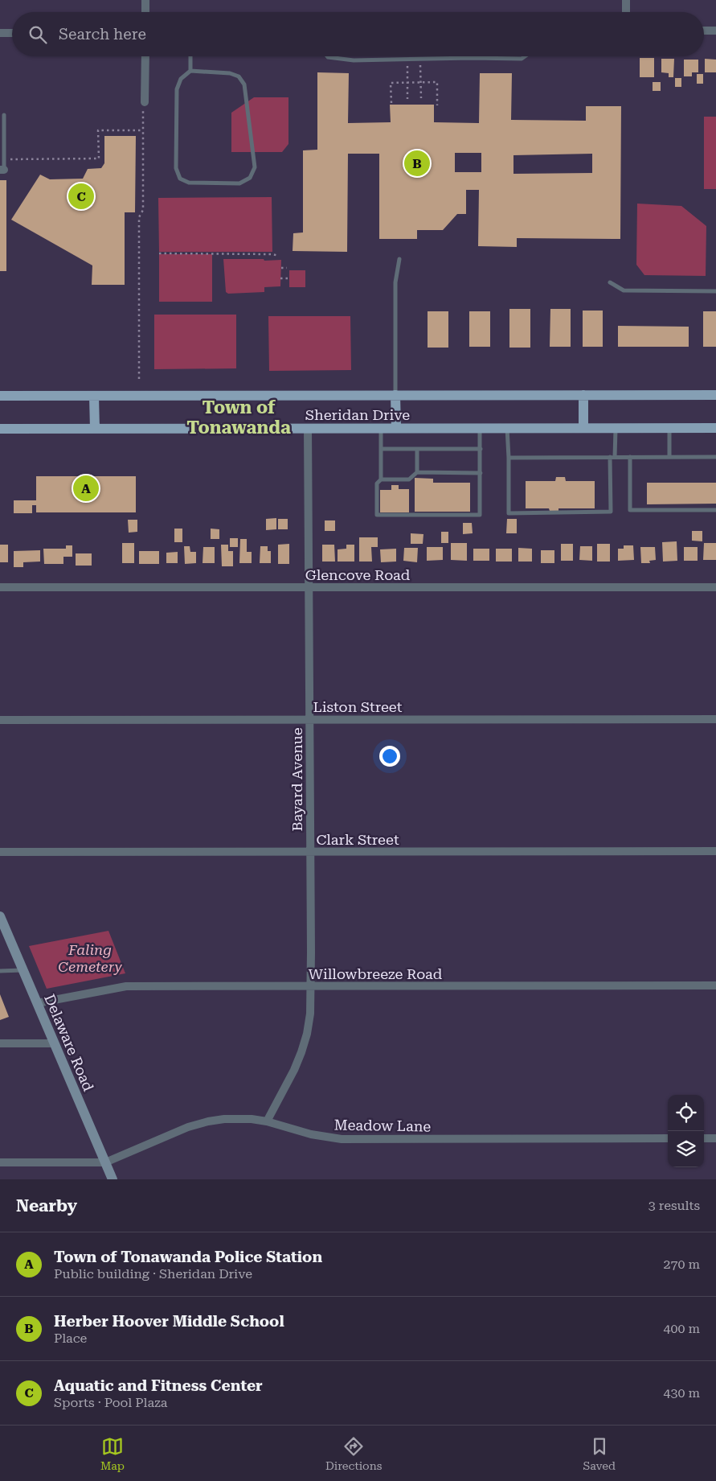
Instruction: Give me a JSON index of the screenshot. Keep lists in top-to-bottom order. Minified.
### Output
{"streets":{"main road":["Sheridan Drive"],"street":["Glencove Road","Liston Street","Bayard Avenue","Clark Street","Willowbreeze Road","Delaware Road","Meadow Lane"]},"crossings":[["Sheridan Drive","Bayard Avenue"],["Glencove Road","Bayard Avenue"],["Liston Street","Bayard Avenue"],["Bayard Avenue","Clark Street"],["Bayard Avenue","Willowbreeze Road"],["Bayard Avenue","Meadow Lane"],["Willowbreeze Road","Delaware Road"],["Delaware Road","Meadow Lane"]],"districts":["Town of Tonawanda"],"parks":["Faling Cemetery"],"page":{"search":"Search here","pins":["B","C","A"],"heading":["Nearby","3 results"],"list":[{"mark":"A","name":"Town of Tonawanda Police Station","note":"Public building · Sheridan Drive","value":"270 m"},{"mark":"B","name":"Herber Hoover Middle School","note":"Place","value":"400 m"},{"mark":"C","name":"Aquatic and Fitness Center","note":"Sports · Pool Plaza","value":"430 m"}],"nav":["Map","Directions","Saved"]}}
